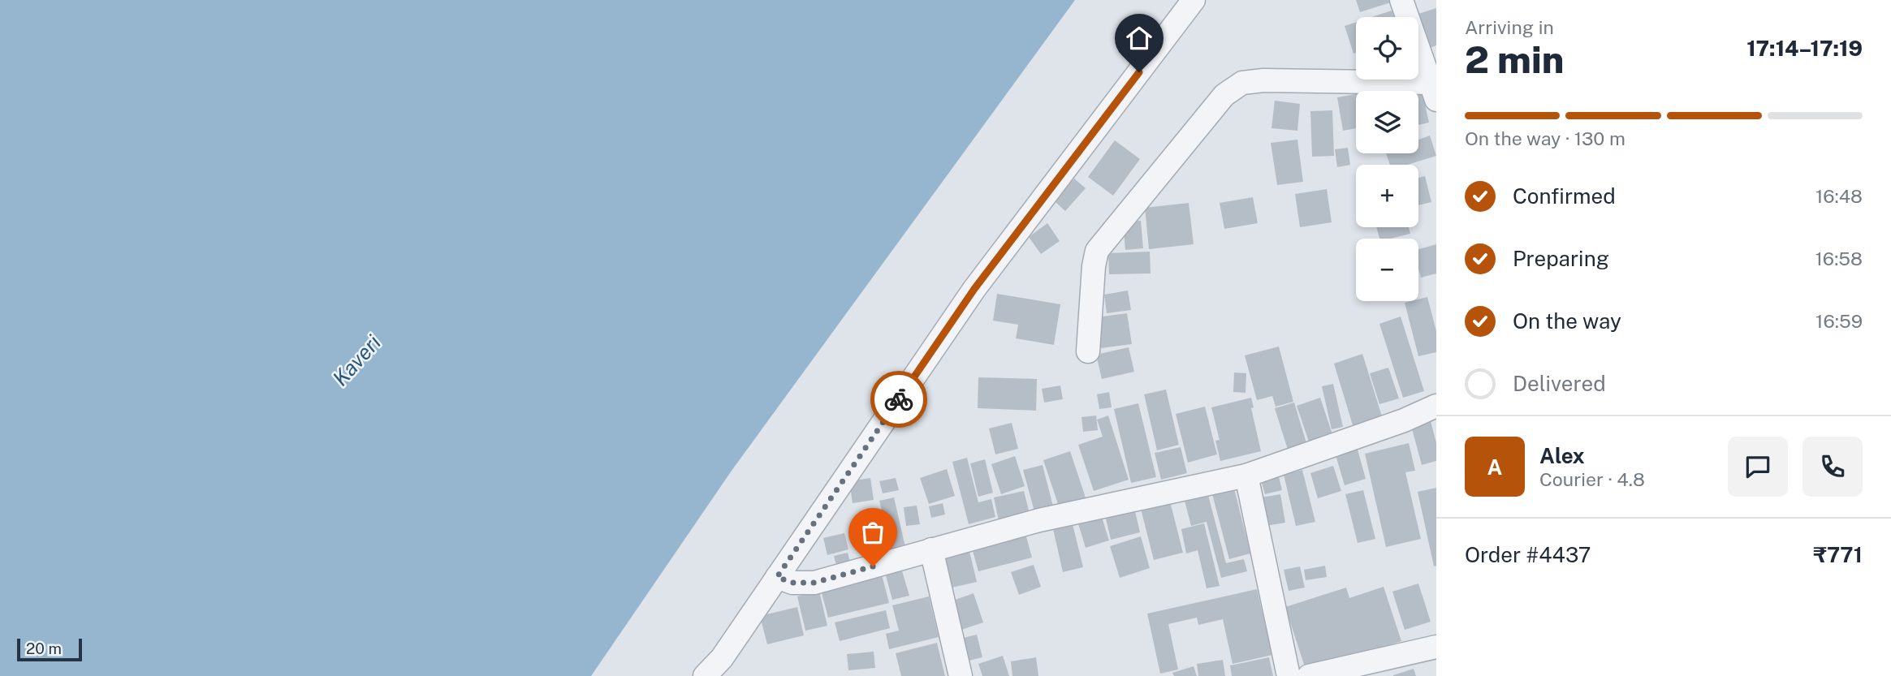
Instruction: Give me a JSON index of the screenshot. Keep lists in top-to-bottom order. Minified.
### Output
{"water":["Kaveri"],"scale_bar":"20 m","page":{"heading":["2 min","Arriving in","17:14–17:19"],"panel":["Alex","Courier · 4.8","Order #4437","₹771"],"map_buttons":["+","−"],"bar":"On the way · 130 m","list":[["Confirmed","16:48"],["Preparing","16:58"],["On the way","16:59"],"Delivered"],"round":"A","scale":"20 m"}}
